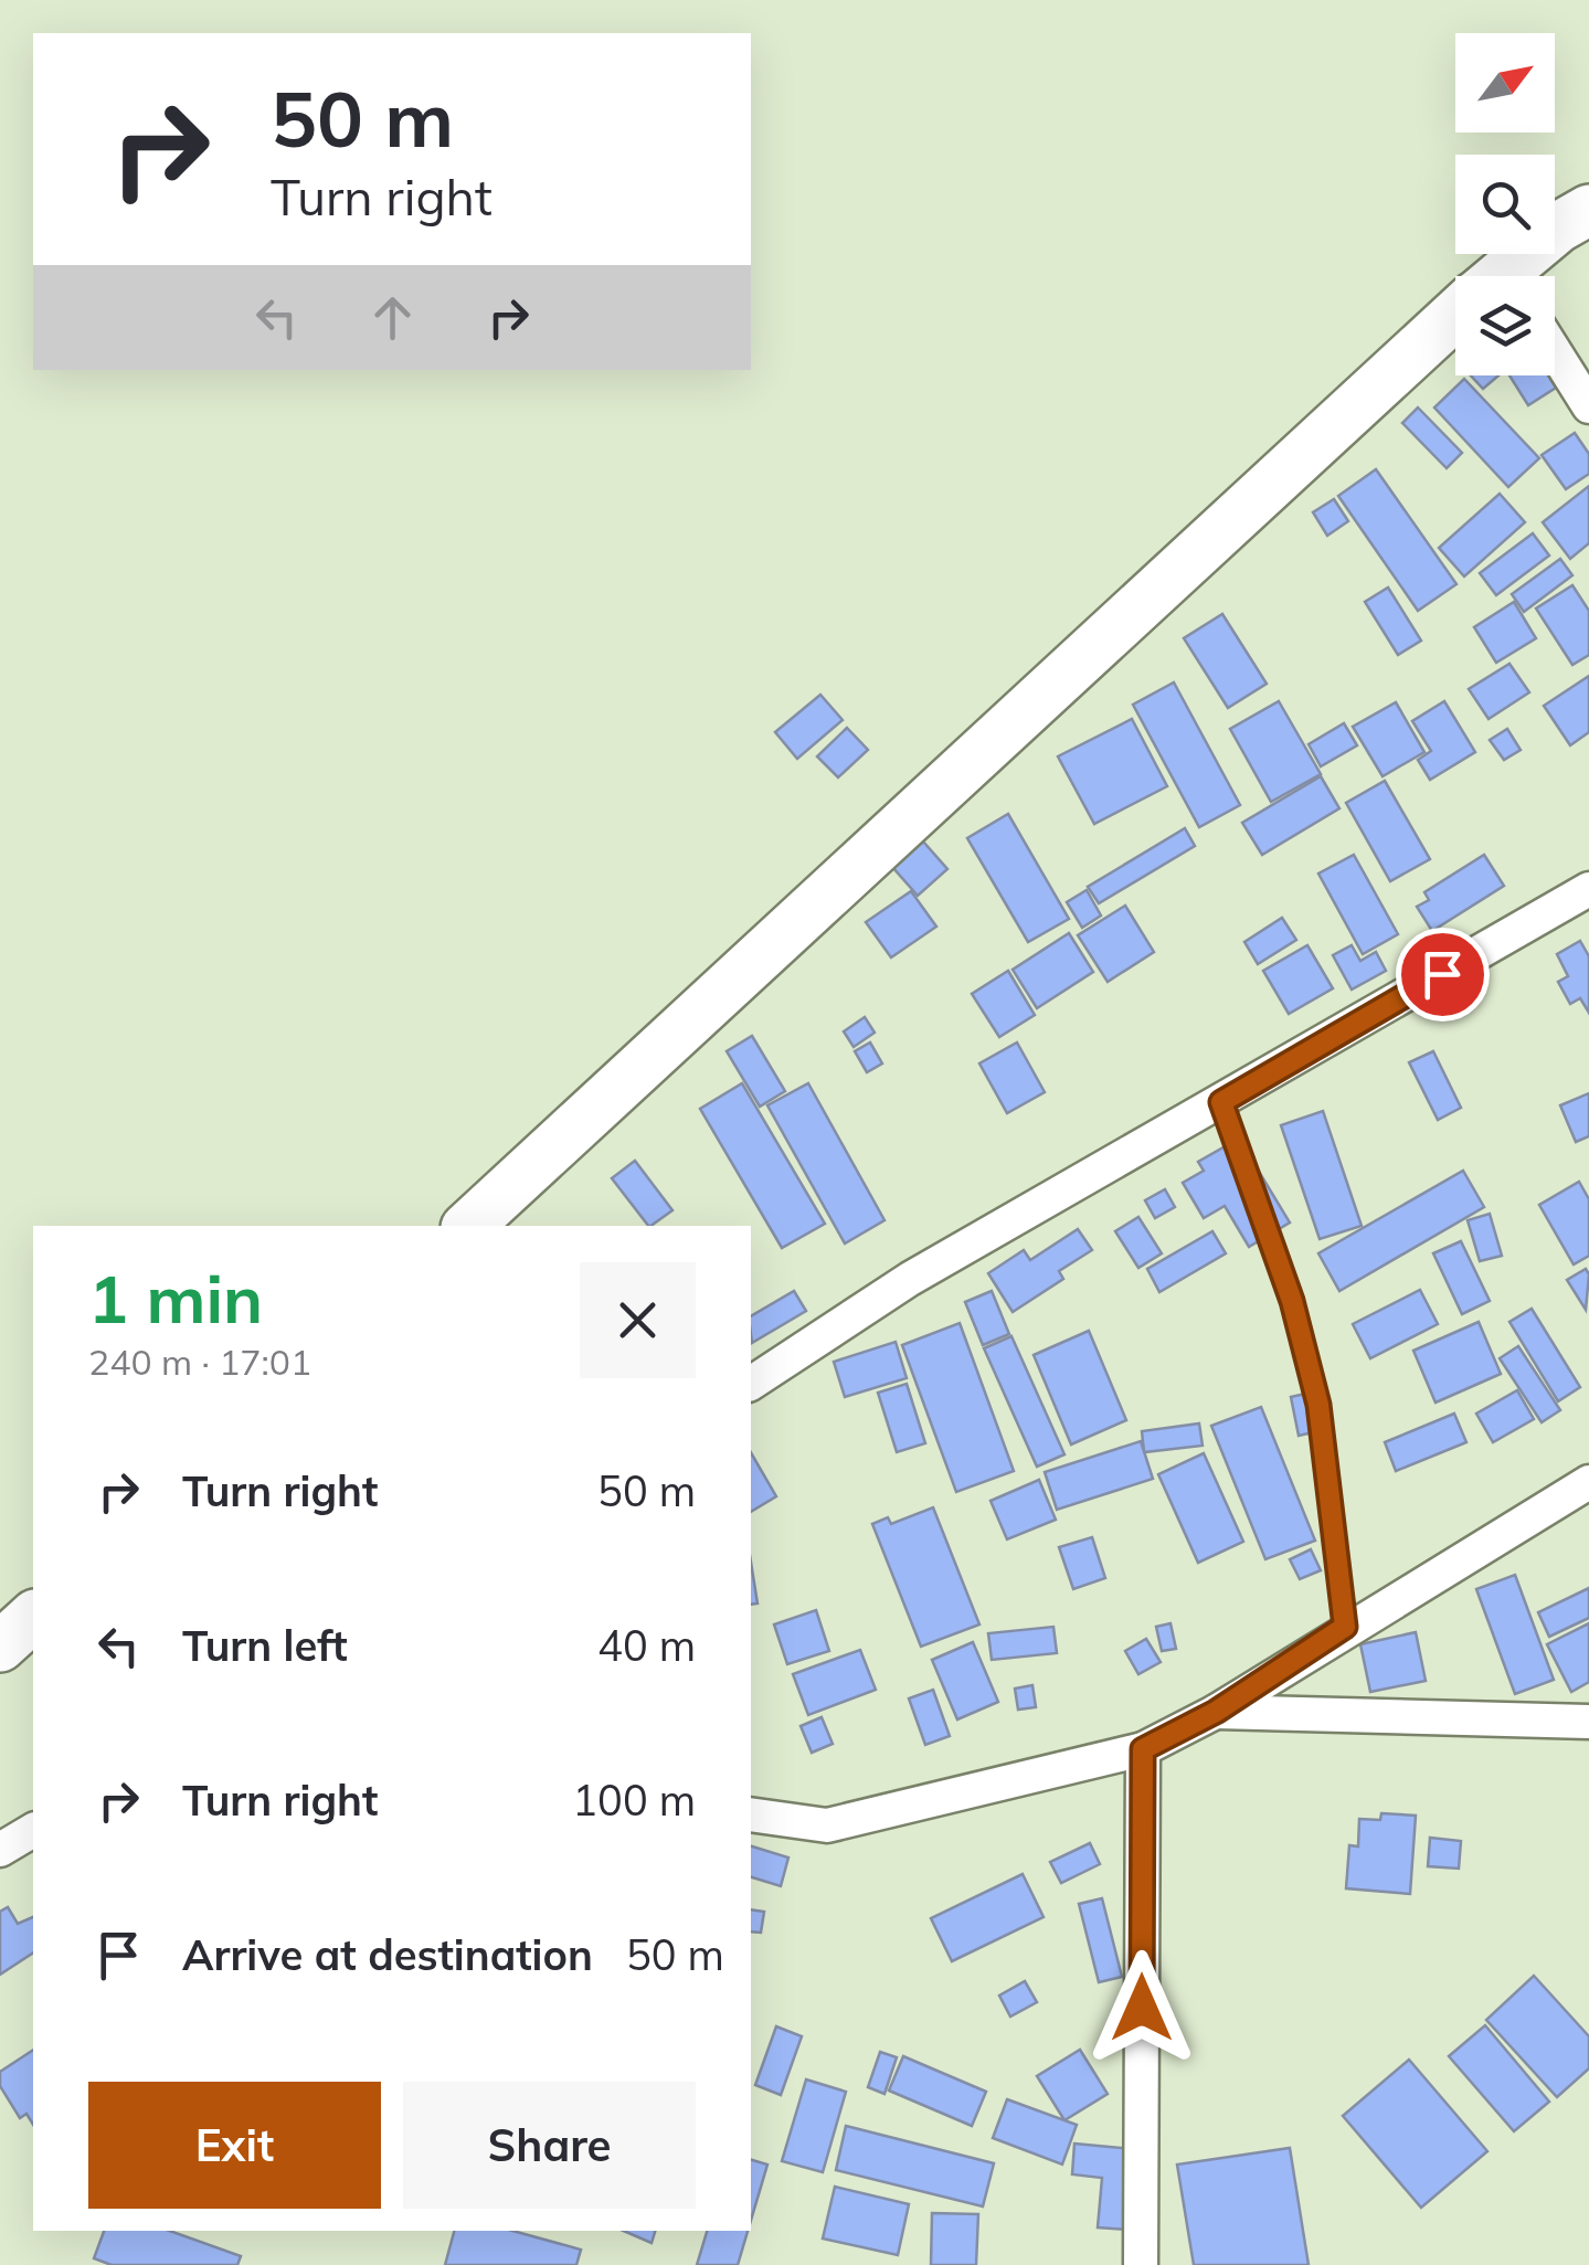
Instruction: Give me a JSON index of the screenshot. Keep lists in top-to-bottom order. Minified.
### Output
{"north":"top right","page":{"turn":["50 m","Turn right"],"heading":["1 min","240 m · 17:01"],"list":[{"name":"Turn right","value":"50 m"},{"name":"Turn left","value":"40 m"},{"name":"Turn right","value":"100 m"},{"name":"Arrive at destination","value":"50 m"}],"buttons":["Exit","Share"]}}
